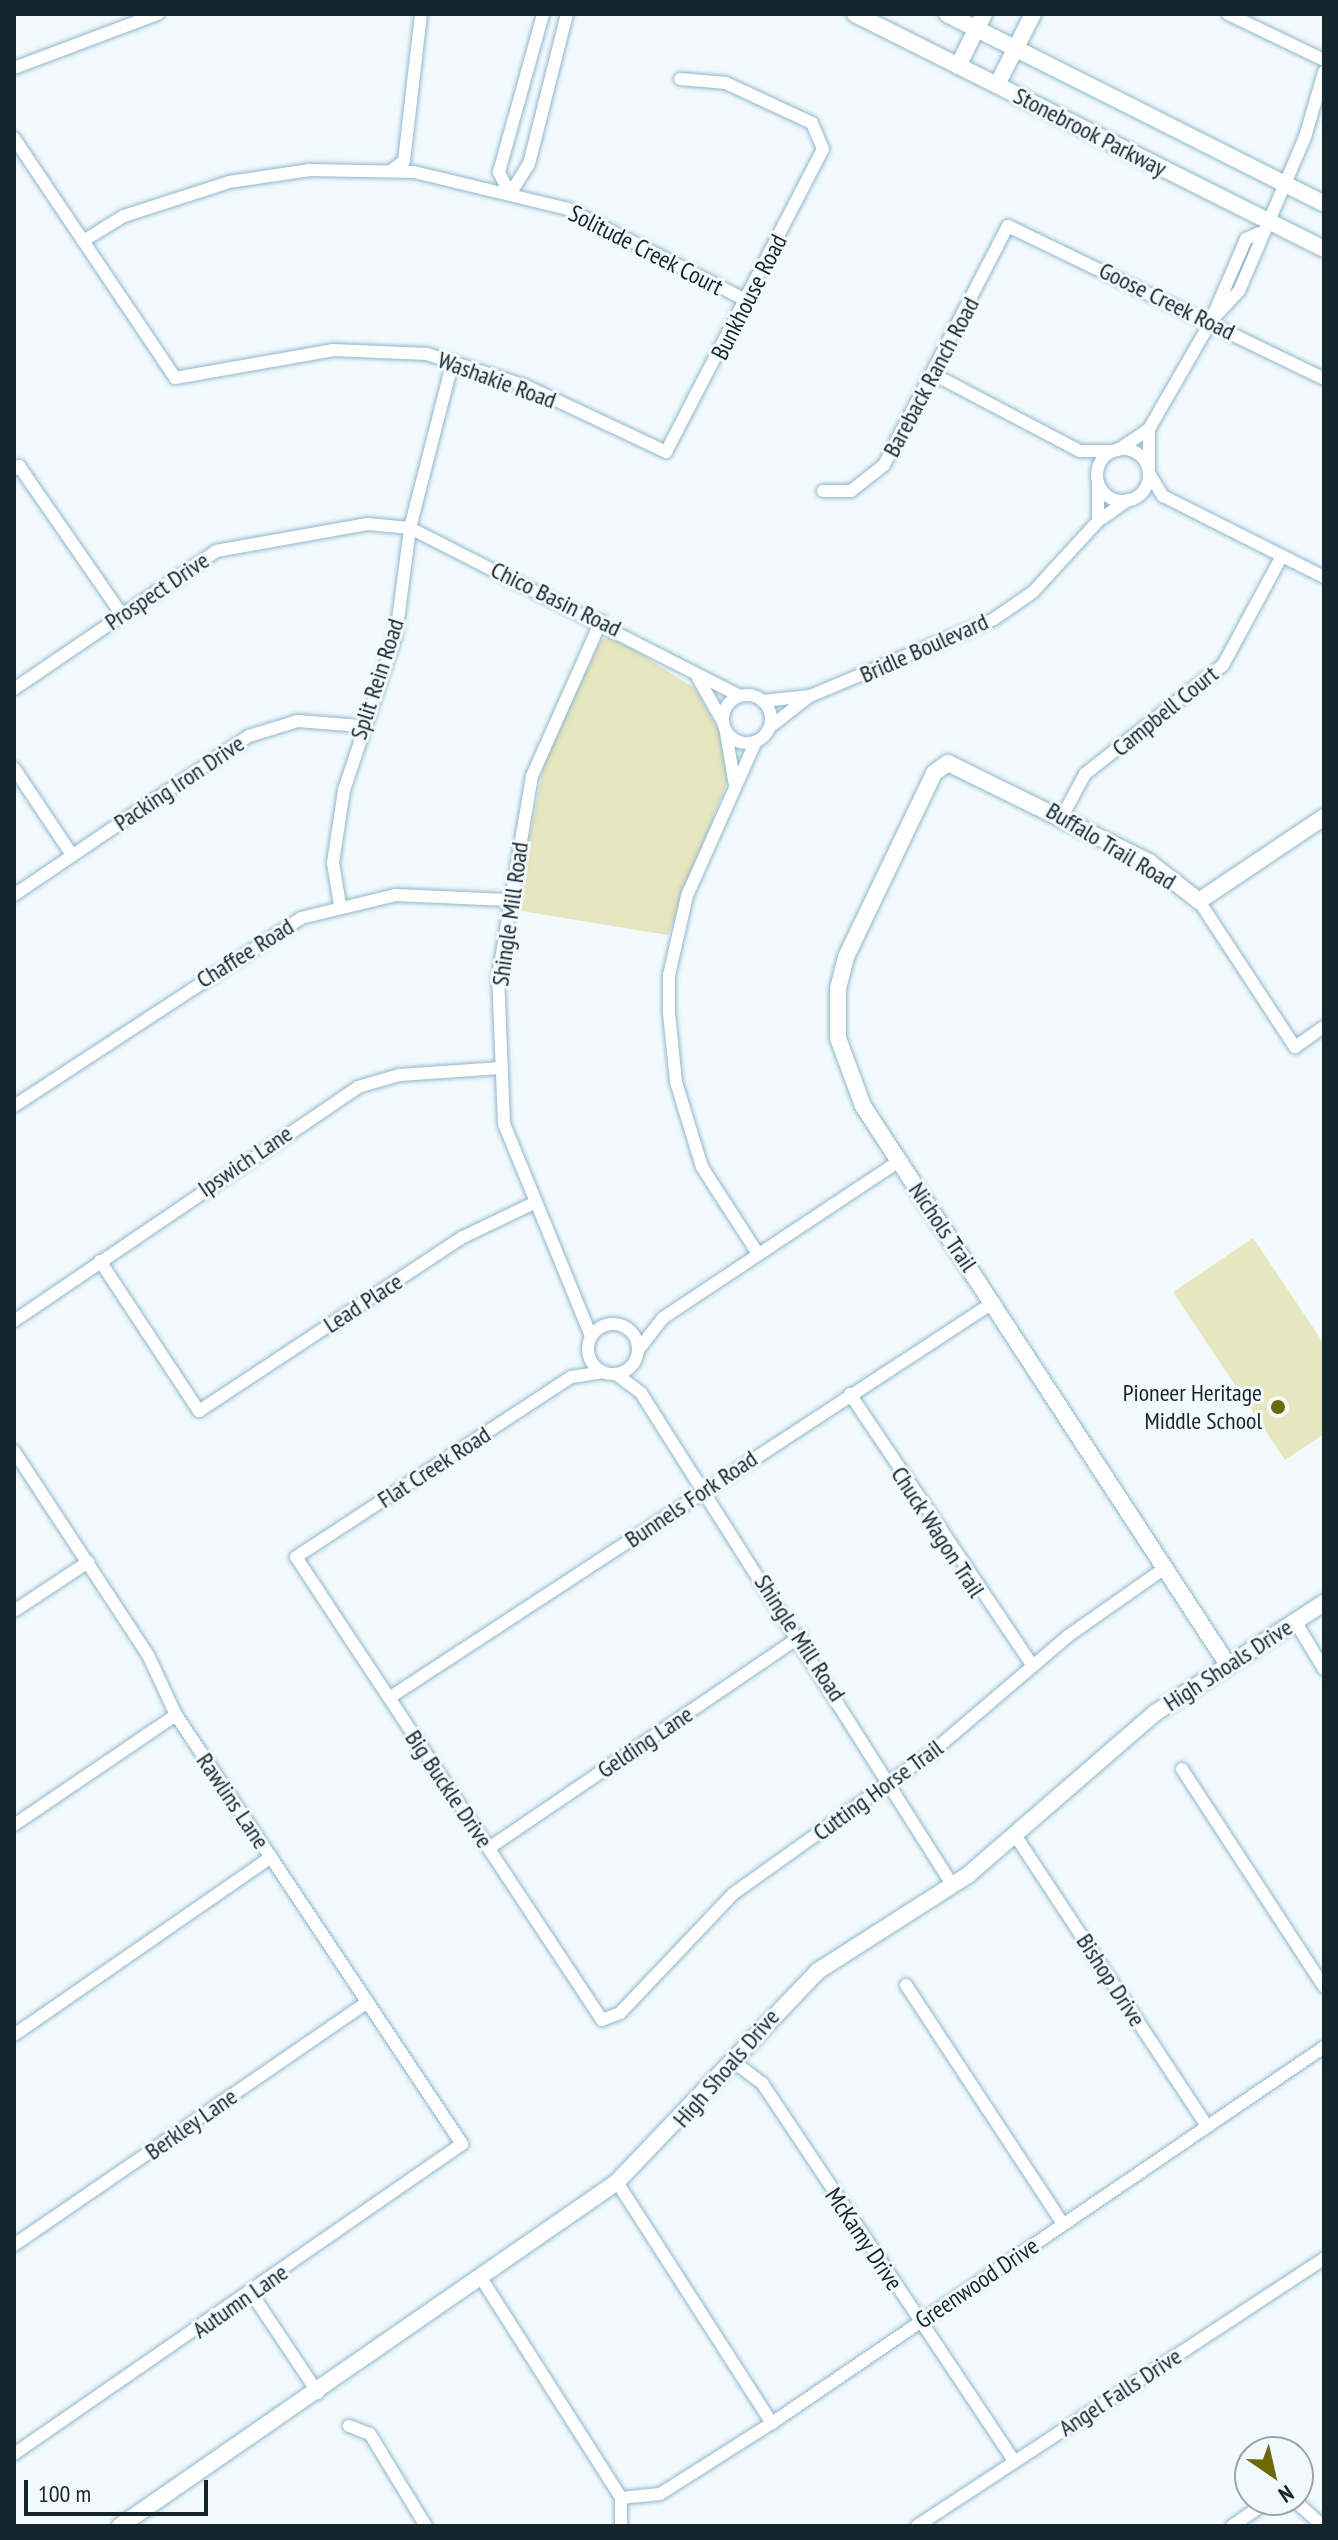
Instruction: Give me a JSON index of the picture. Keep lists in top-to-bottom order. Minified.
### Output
{"streets":{"street":["Stonebrook Parkway","Solitude Creek Court","Bunkhouse Road","Goose Creek Road","Bareback Ranch Road","Washakie Road","Prospect Drive","Chico Basin Road","Bridle Boulevard","Split Rein Road","Campbell Court","Packing Iron Drive","Buffalo Trail Road","Shingle Mill Road","Chaffee Road","Ipswich Lane","Nichols Trail","Lead Place","Flat Creek Road","Bunnels Fork Road","Chuck Wagon Trail","High Shoals Drive","Gelding Lane","Big Buckle Drive","Cutting Horse Trail","Rawlins Lane","Bishop Drive","Berkley Lane","McKamy Drive","Greenwood Drive","Autumn Lane","Angel Falls Drive"]},"crossings":[["Solitude Creek Court","Bunkhouse Road"],["Solitude Creek Court","Washakie Road"],["Bunkhouse Road","Washakie Road"],["Goose Creek Road","Bareback Ranch Road"],["Washakie Road","Split Rein Road"],["Prospect Drive","Chico Basin Road"],["Prospect Drive","Split Rein Road"],["Chico Basin Road","Bridle Boulevard"],["Chico Basin Road","Split Rein Road"],["Chico Basin Road","Shingle Mill Road"],["Split Rein Road","Packing Iron Drive"],["Split Rein Road","Chaffee Road"],["Campbell Court","Buffalo Trail Road"],["Buffalo Trail Road","Nichols Trail"],["Shingle Mill Road","Chaffee Road"],["Shingle Mill Road","Ipswich Lane"],["Shingle Mill Road","Lead Place"],["Shingle Mill Road","Flat Creek Road"],["Shingle Mill Road","Bunnels Fork Road"],["Shingle Mill Road","High Shoals Drive"],["Shingle Mill Road","Gelding Lane"],["Shingle Mill Road","Cutting Horse Trail"],["Ipswich Lane","Lead Place"],["Nichols Trail","Bunnels Fork Road"],["Nichols Trail","High Shoals Drive"],["Nichols Trail","Cutting Horse Trail"],["Flat Creek Road","Big Buckle Drive"],["Bunnels Fork Road","Chuck Wagon Trail"],["Bunnels Fork Road","Big Buckle Drive"],["Chuck Wagon Trail","Cutting Horse Trail"],["High Shoals Drive","Bishop Drive"],["High Shoals Drive","McKamy Drive"],["Gelding Lane","Big Buckle Drive"],["Big Buckle Drive","Cutting Horse Trail"],["Rawlins Lane","Berkley Lane"],["Rawlins Lane","Autumn Lane"],["Bishop Drive","Greenwood Drive"],["McKamy Drive","Greenwood Drive"],["McKamy Drive","Angel Falls Drive"]],"places":["Pioneer Heritage Middle School"],"scale_bar":"100 m","north":"bottom right"}
